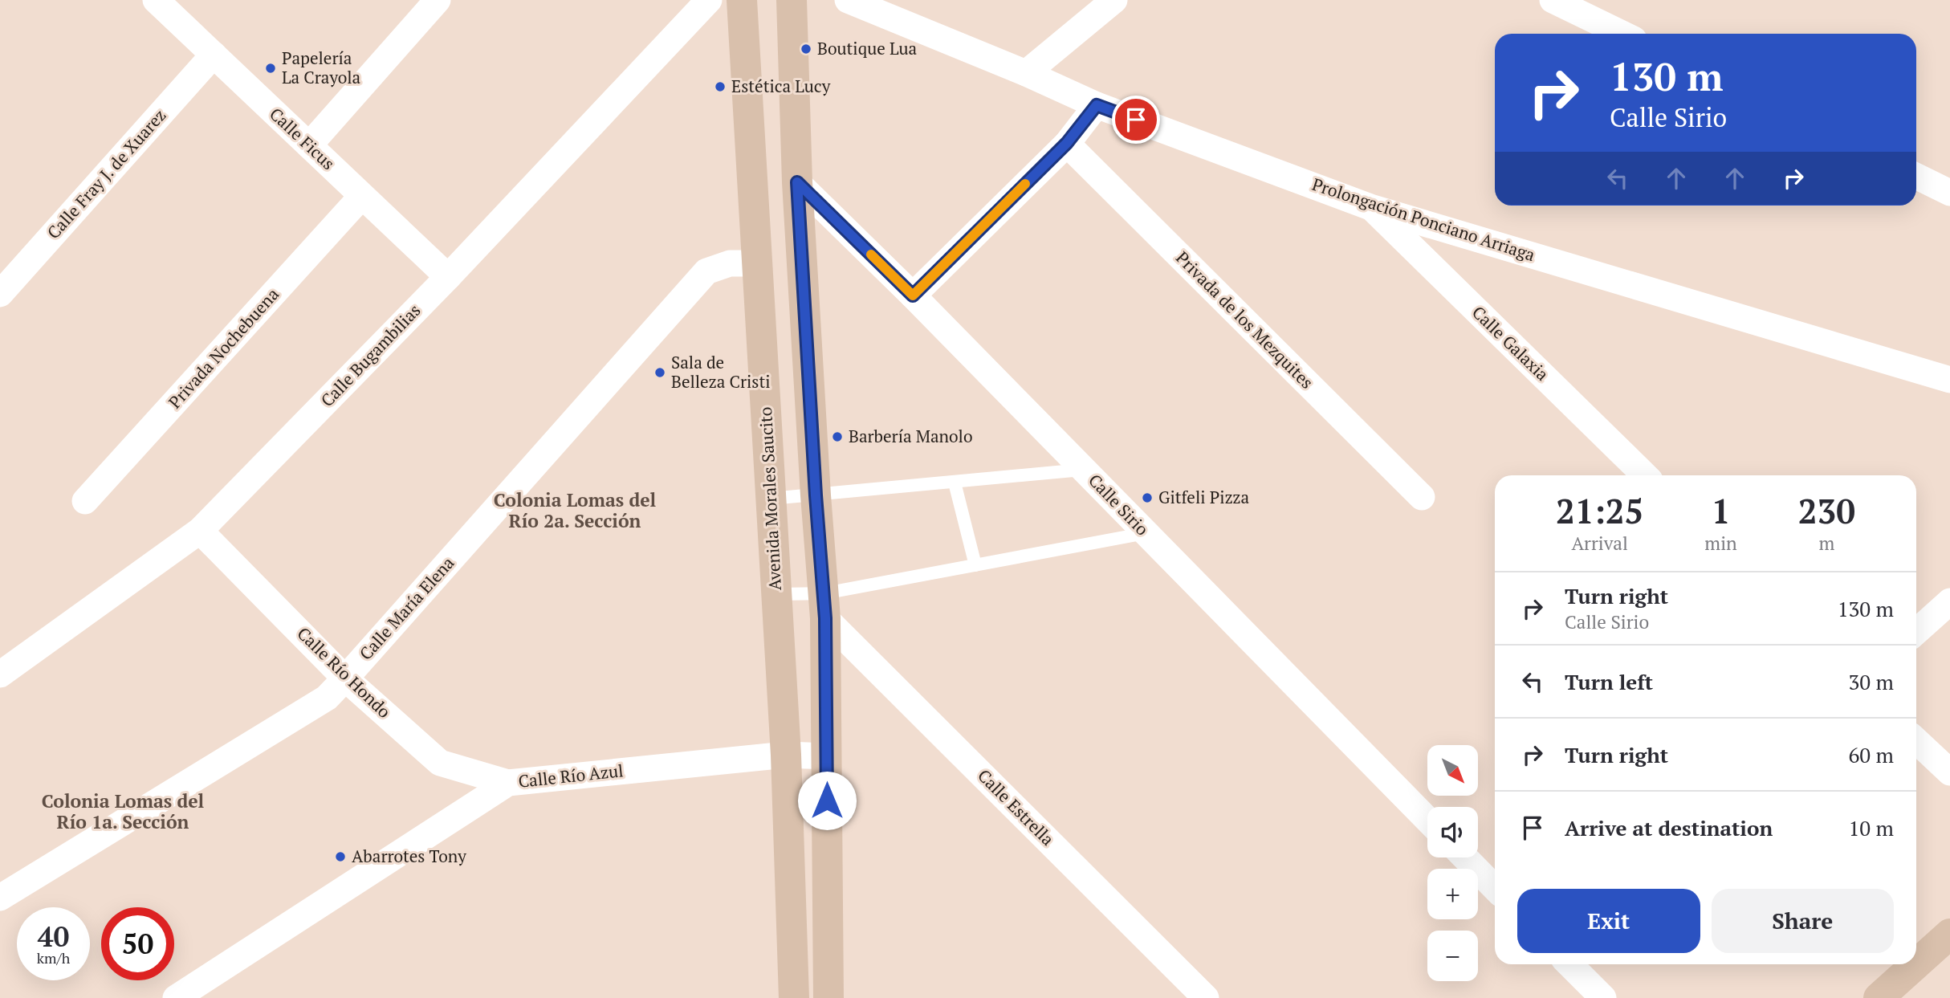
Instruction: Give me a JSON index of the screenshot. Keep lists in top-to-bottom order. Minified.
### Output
{"streets":{"main road":["Avenida Morales Saucito"],"street":["Calle Ficus","Calle Fray J. de Xuarez","Prolongación Ponciano Arriaga","Privada de los Mezquites","Calle Galaxia","Privada Nochebuena","Calle Bugambilias","Calle Sirio","Calle María Elena","Calle Río Hondo","Calle Río Azul","Calle Estrella"]},"crossings":[["Calle Ficus","Calle Fray J. de Xuarez"],["Calle Ficus","Privada Nochebuena"],["Calle Ficus","Calle Bugambilias"],["Prolongación Ponciano Arriaga","Calle Galaxia"],["Calle Bugambilias","Calle Río Hondo"],["Avenida Morales Saucito","Calle María Elena"],["Avenida Morales Saucito","Calle Río Azul"],["Calle María Elena","Calle Río Hondo"],["Calle Río Hondo","Calle Río Azul"]],"districts":["Colonia Lomas del Río 2a. Sección","Colonia Lomas del Río 1a. Sección"],"places":["Boutique Lua","Papelería La Crayola","Estética Lucy","Sala de Belleza Cristi","Barbería Manolo","Gitfeli Pizza","Abarrotes Tony"],"north":"bottom right","page":{"turn":["130 m","Calle Sirio"],"eta":["21:25","Arrival","1","min","230","m"],"list":[{"name":"Turn right","note":"Calle Sirio","value":"130 m"},{"name":"Turn left","value":"30 m"},{"name":"Turn right","value":"60 m"},{"name":"Arrive at destination","value":"10 m"}],"map_buttons":["+","−"],"buttons":["Exit","Share"],"speed":"40 km/h","limit":"50"}}
